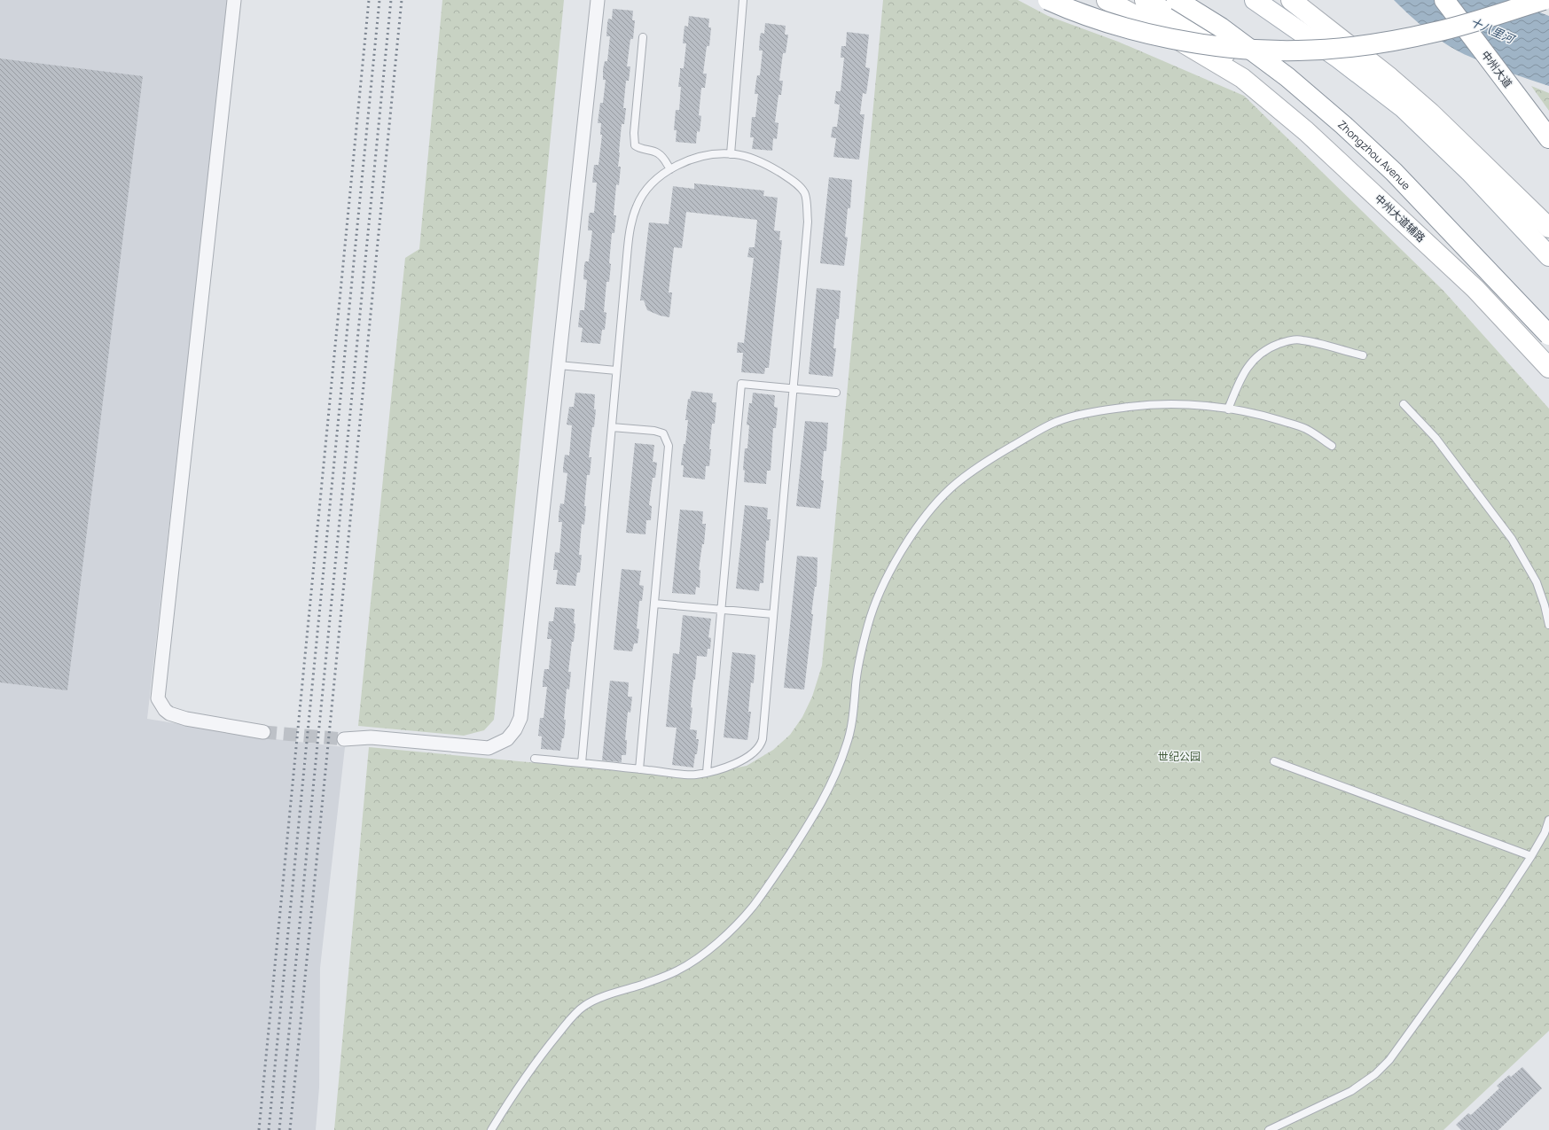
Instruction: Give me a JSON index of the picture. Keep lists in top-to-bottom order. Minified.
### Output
{"streets":{"main road":["中州大道","Zhongzhou Avenue","中州大道辅路"]},"water":["十八里河"],"parks":["世纪公园"]}
